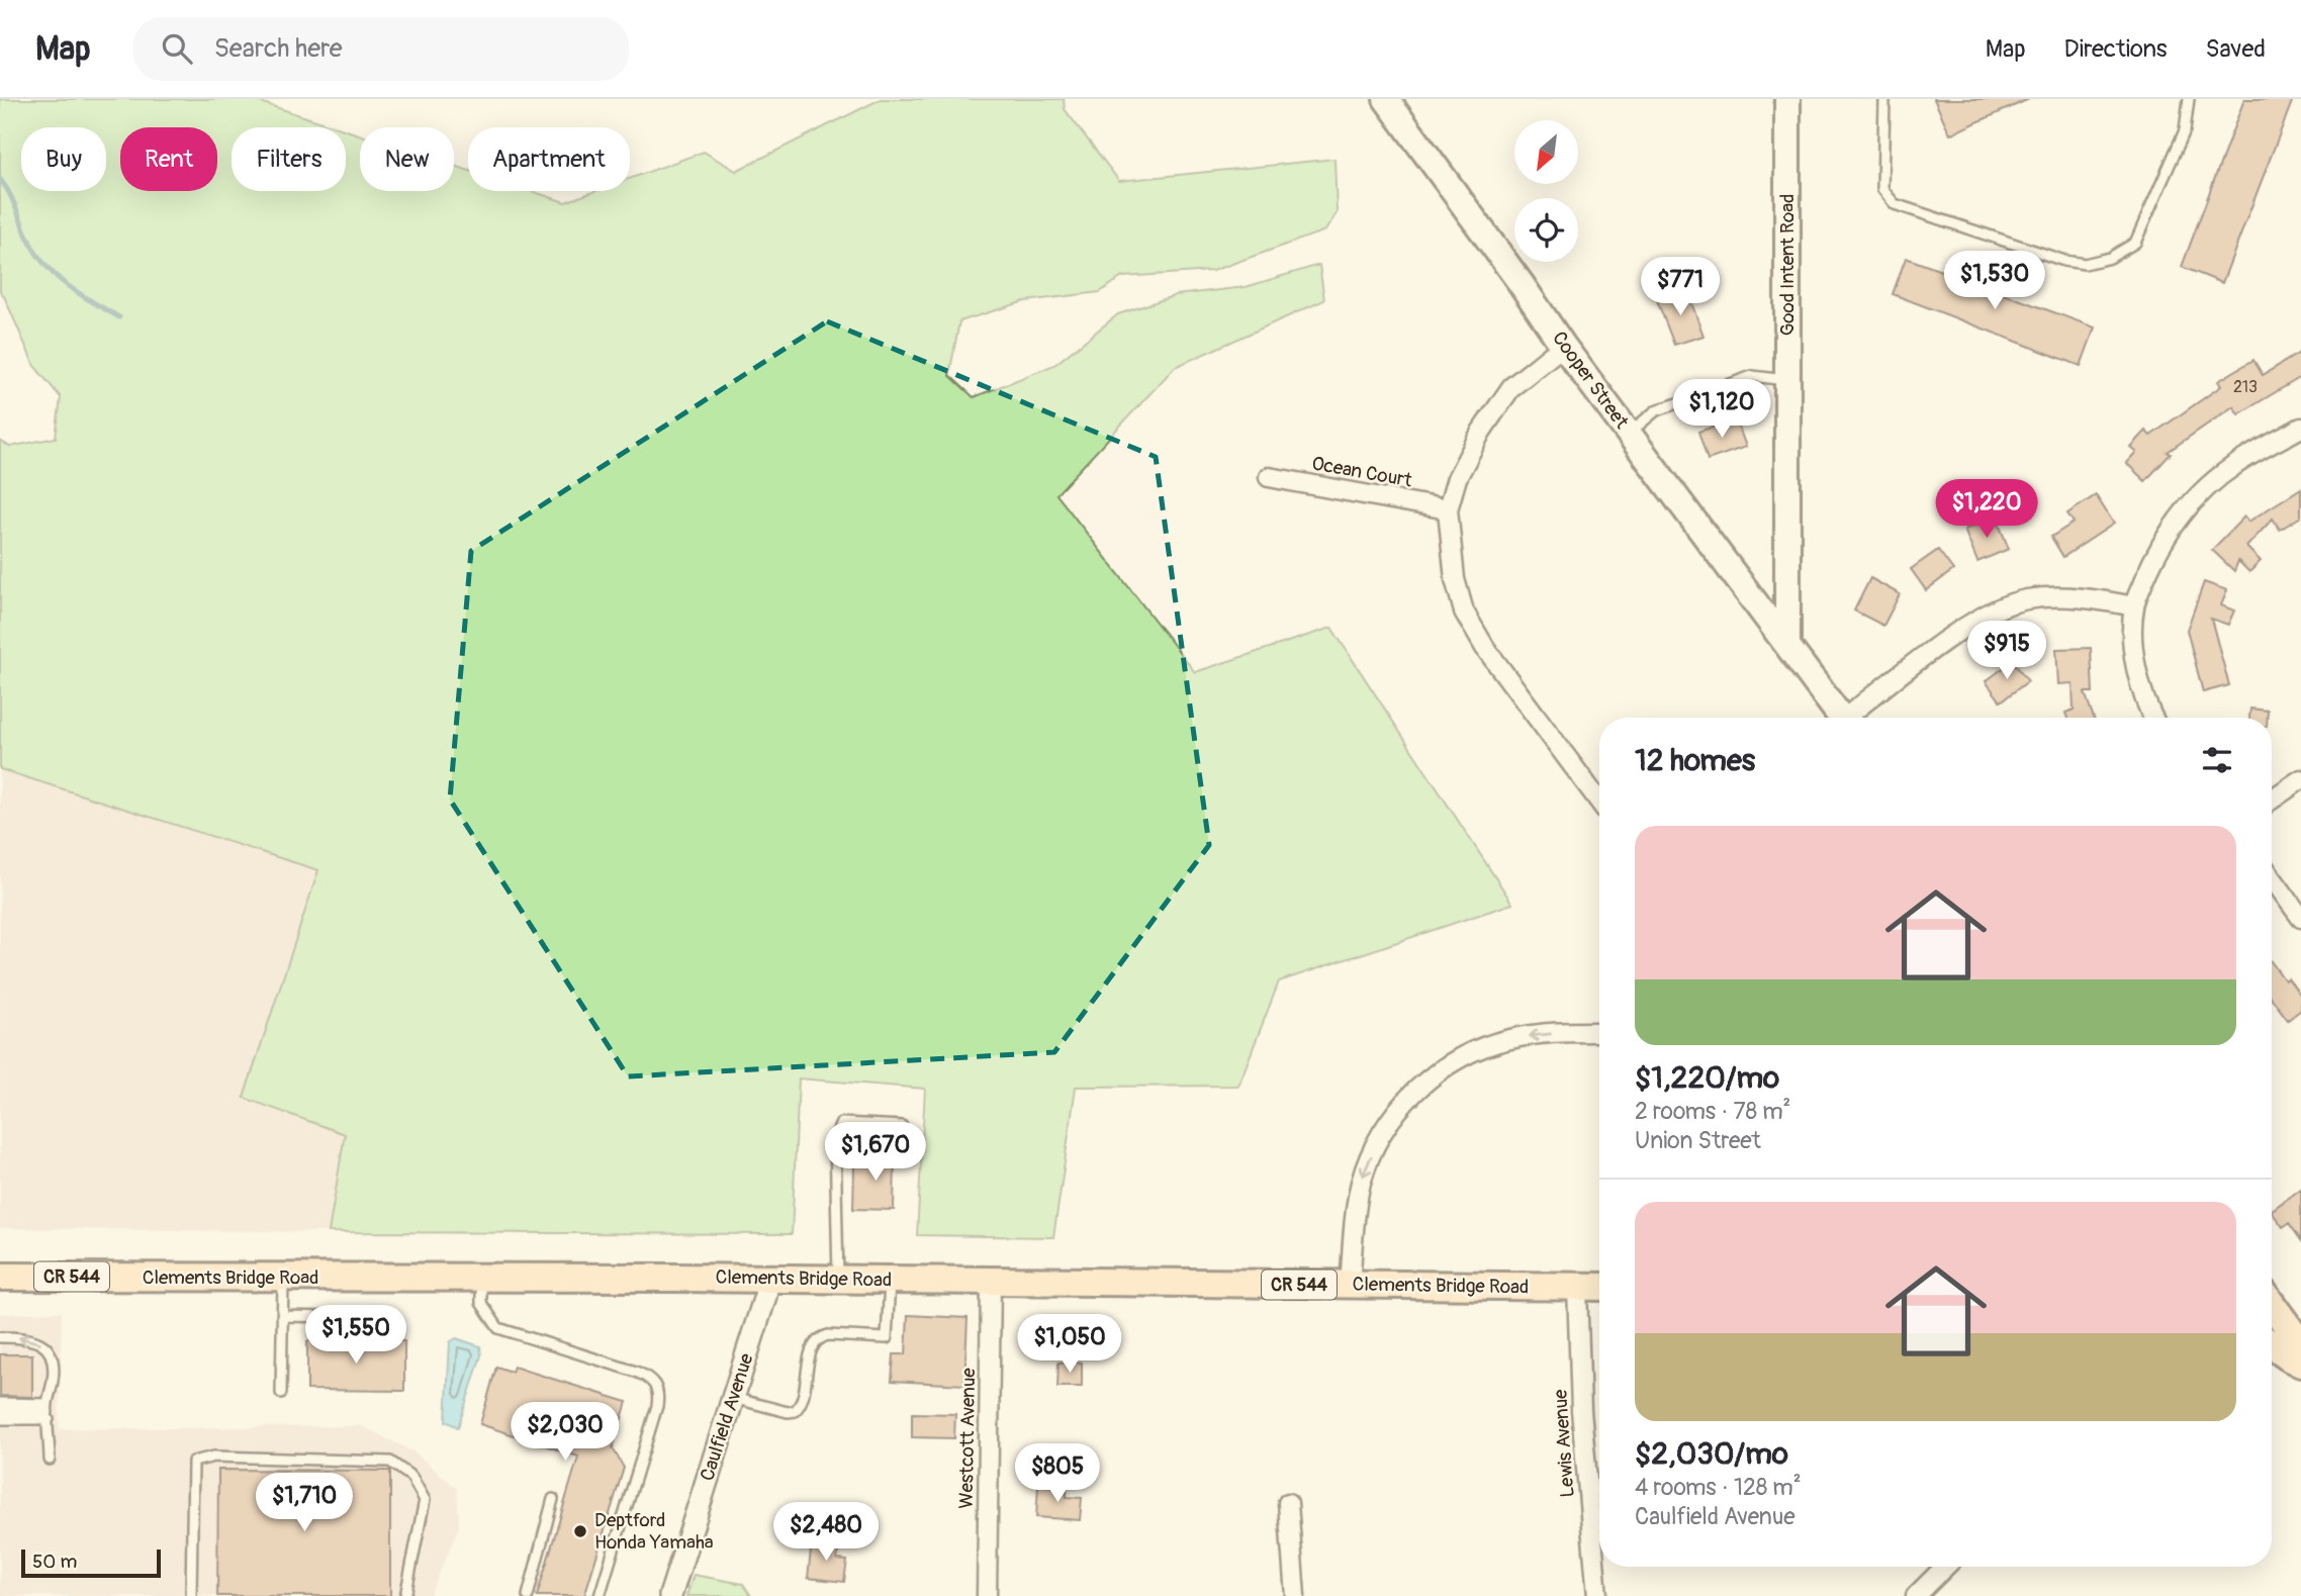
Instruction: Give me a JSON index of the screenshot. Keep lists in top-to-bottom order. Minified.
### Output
{"streets":{"main road":["Good Intent Road","Cooper Street","CR 544","Clements Bridge Road"],"street":["Ocean Court","Caulfield Avenue","Westcott Avenue","Lewis Avenue"]},"crossings":[["Good Intent Road","Cooper Street"],["Clements Bridge Road","Caulfield Avenue"],["Clements Bridge Road","Westcott Avenue"],["Clements Bridge Road","Lewis Avenue"]],"places":["Deptford Honda Yamaha"],"house_numbers":["213"],"scale_bar":"50 m","north":"bottom left","page":{"header":"Map","search":"Search here","nav":["Map","Directions","Saved"],"chip":["Buy","Rent","Filters","New","Apartment"],"price":["$1,530","$771","$1,120","$1,220","$915","$1,670","$1,550","$1,050","$2,030","$805","$1,710","$2,480"],"heading":"12 homes","list":[{"name":"$1,220/mo","note":"2 rooms · 78 m² · Union Street"},{"name":"$2,030/mo","note":"4 rooms · 128 m² · Caulfield Avenue"}],"scale":"50 m"}}
